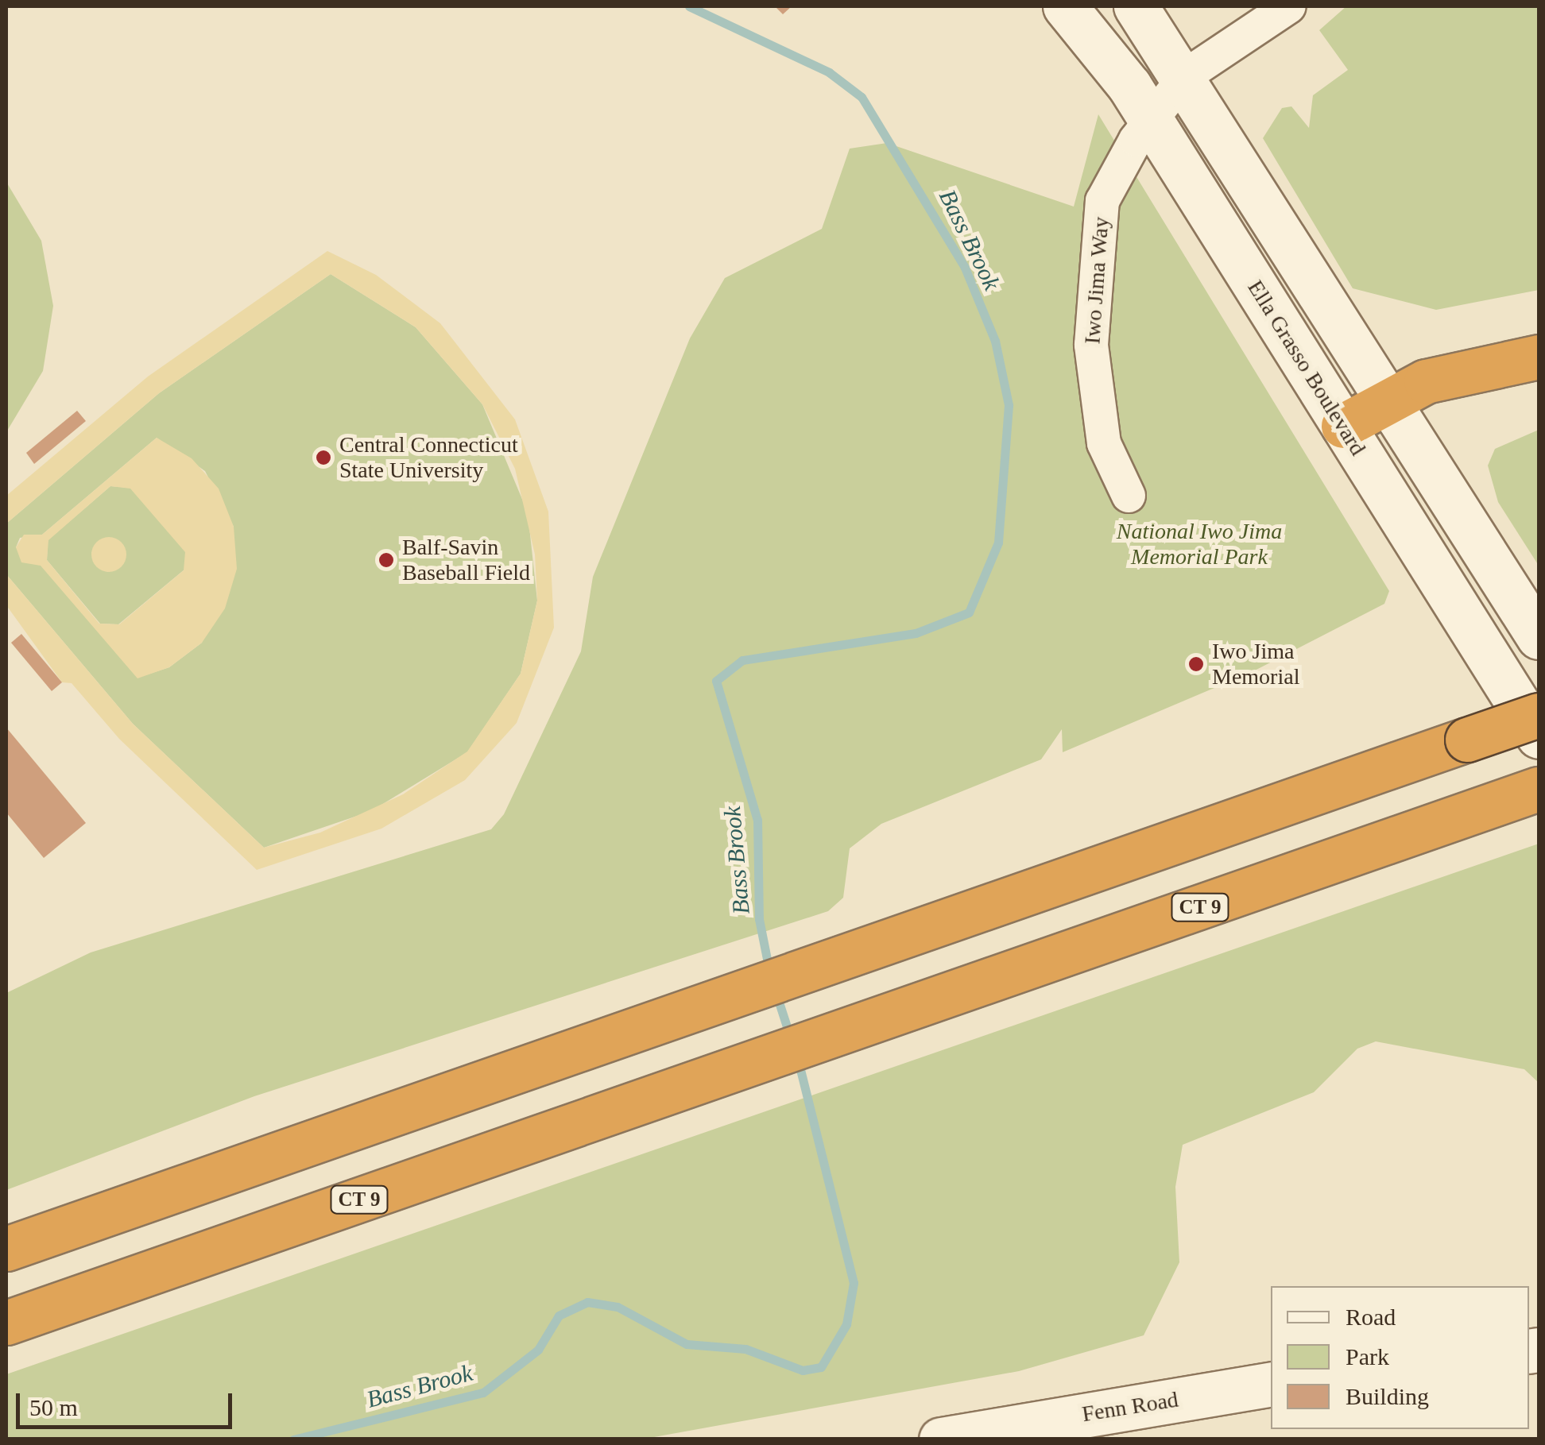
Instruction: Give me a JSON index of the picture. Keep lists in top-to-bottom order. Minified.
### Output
{"streets":{"highway":["CT 9"],"main road":["Ella Grasso Boulevard","Fenn Road"],"street":["Iwo Jima Way"]},"crossings":[["Iwo Jima Way","Ella Grasso Boulevard"]],"water":["Bass Brook"],"parks":["National Iwo Jima Memorial Park"],"places":["Central Connecticut State University","Balf-Savin Baseball Field","Iwo Jima Memorial"],"legend":["Road","Park","Building"],"scale_bar":"50 m"}
